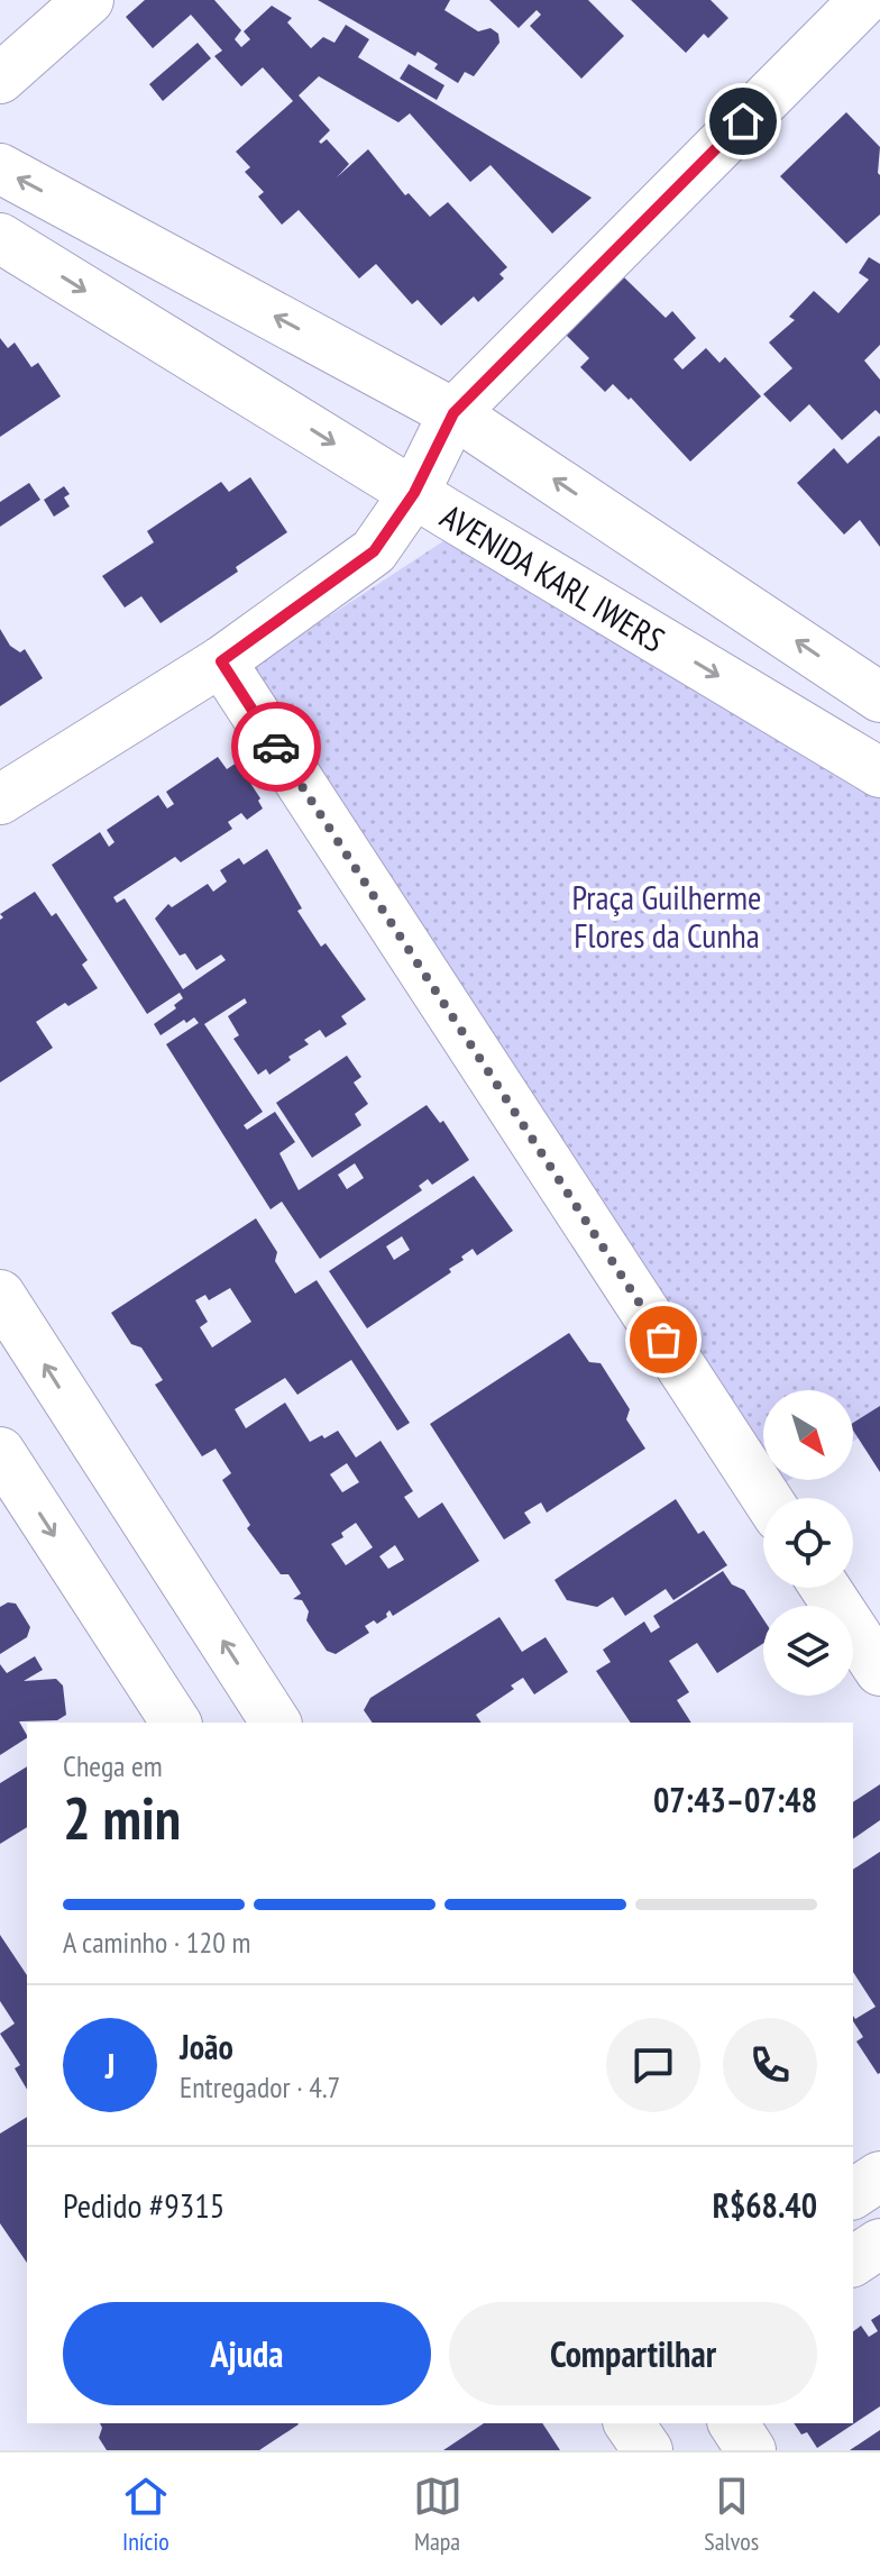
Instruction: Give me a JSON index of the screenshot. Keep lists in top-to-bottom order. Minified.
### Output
{"streets":{"street":["AVENIDA KARL IWERS"]},"parks":["Praça Guilherme Flores da Cunha"],"north":"bottom right","page":{"heading":["2 min","Chega em","07:43–07:48"],"panel":["João","Entregador · 4.7","Pedido #9315","R$68.40"],"bar":"A caminho · 120 m","round":"J","buttons":["Ajuda","Compartilhar"],"tabs":["Início","Mapa","Salvos"]}}
